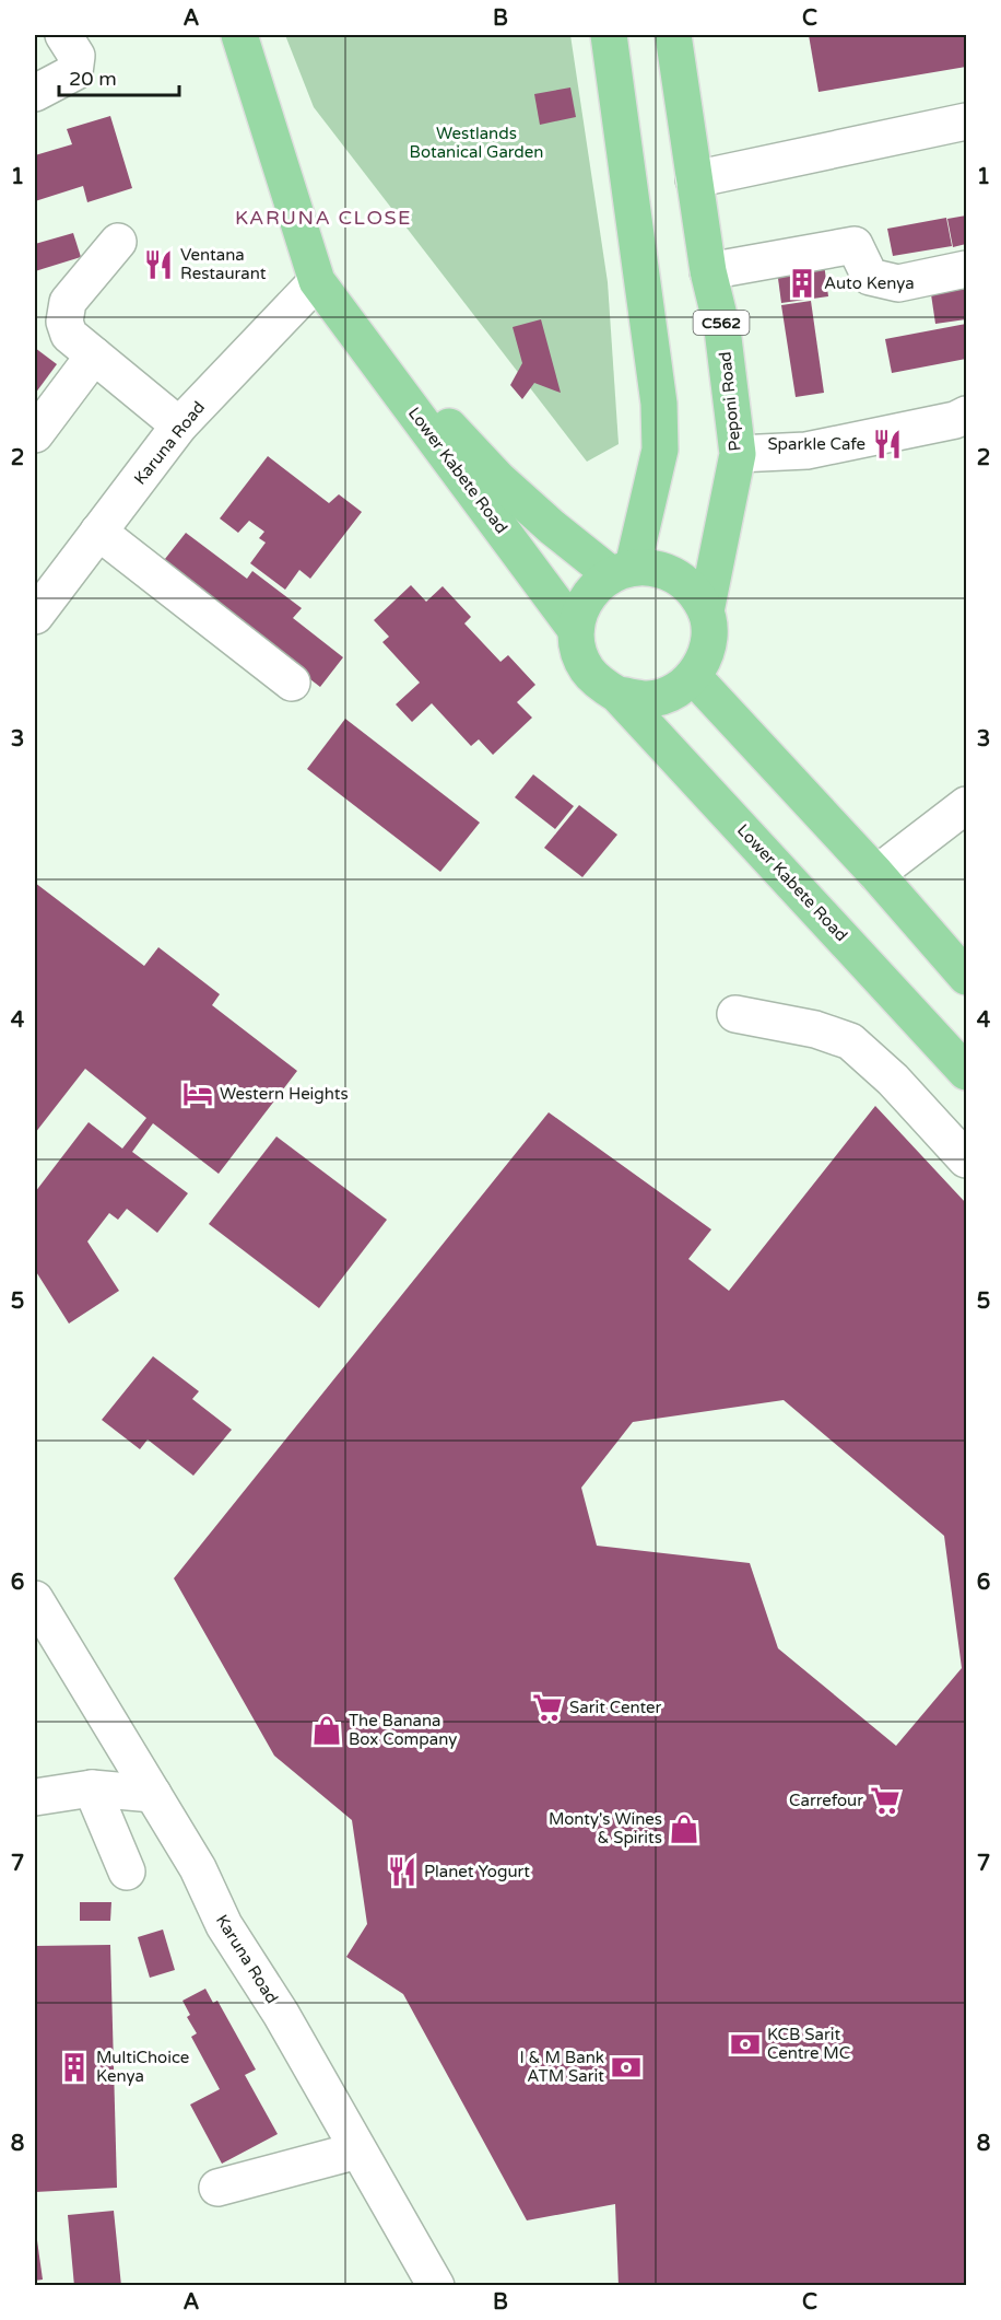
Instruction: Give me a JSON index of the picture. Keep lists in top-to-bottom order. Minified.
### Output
{"streets":{"main road":["C562","Peponi Road","Lower Kabete Road"],"street":["Karuna Road"]},"crossings":[["Peponi Road","Lower Kabete Road"],["Karuna Road","Lower Kabete Road"]],"districts":["KARUNA CLOSE"],"parks":["Westlands Botanical Garden"],"places":{"restaurant":["Ventana Restaurant","Sparkle Cafe","Planet Yogurt"],"building":["Auto Kenya","MultiChoice Kenya"],"hotel":["Western Heights"],"supermarket":["Sarit Center","Carrefour"],"shop":["The Banana Box Company","Monty's Wines & Spirits"],"bank":["KCB Sarit Centre MC","I & M Bank ATM Sarit"]},"scale_bar":"20 m","grid":{"columns":["A","B","C"],"rows":["1","2","3","4","5","6","7","8"]}}
